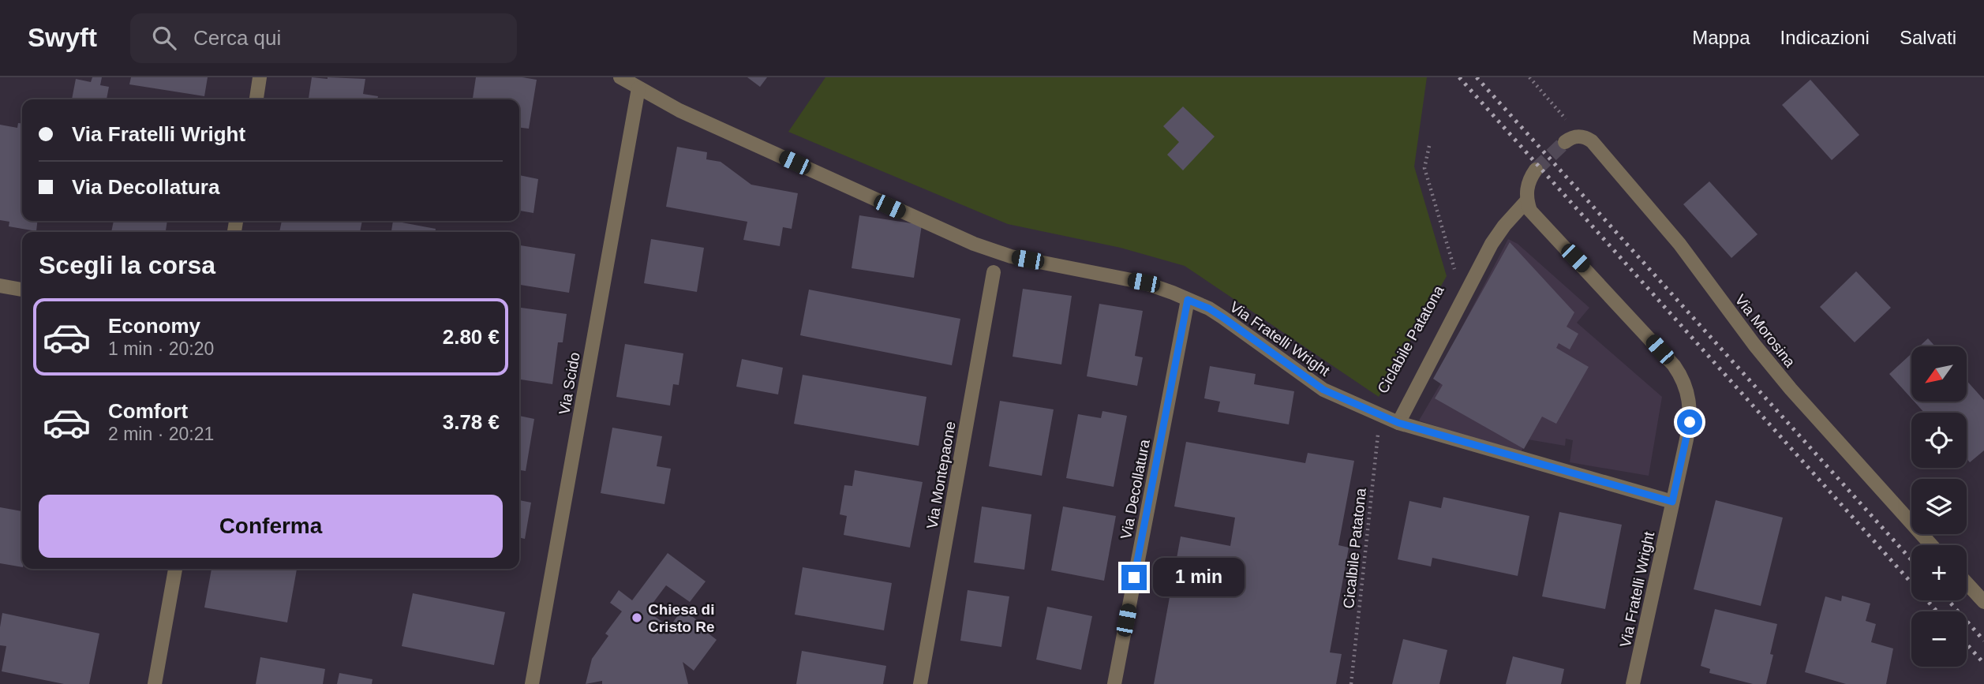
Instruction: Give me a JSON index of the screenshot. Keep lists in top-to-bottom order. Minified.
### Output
{"streets":{"street":["Via Morosina","Via Fratelli Wright","Via Scido","Via Montepaone","Via Decollatura"],"path":["Ciclabile Patatona","Cicalbile Patatona"]},"crossings":[["Via Fratelli Wright","Via Scido"],["Via Fratelli Wright","Via Decollatura"],["Via Fratelli Wright","Cicalbile Patatona"]],"places":["Chiesa di Cristo Re"],"north":"bottom left","page":{"header":"Swyft","search":"Cerca qui","nav":["Mappa","Indicazioni","Salvati"],"banner":["Via Fratelli Wright","Via Decollatura"],"heading":"Scegli la corsa","list":[{"name":"Economy","note":"1 min · 20:20","value":"2.80 €"},{"name":"Comfort","note":"2 min · 20:21","value":"3.78 €"}],"map_buttons":["+","−"],"buttons":"Conferma","bubble":"1 min"}}
